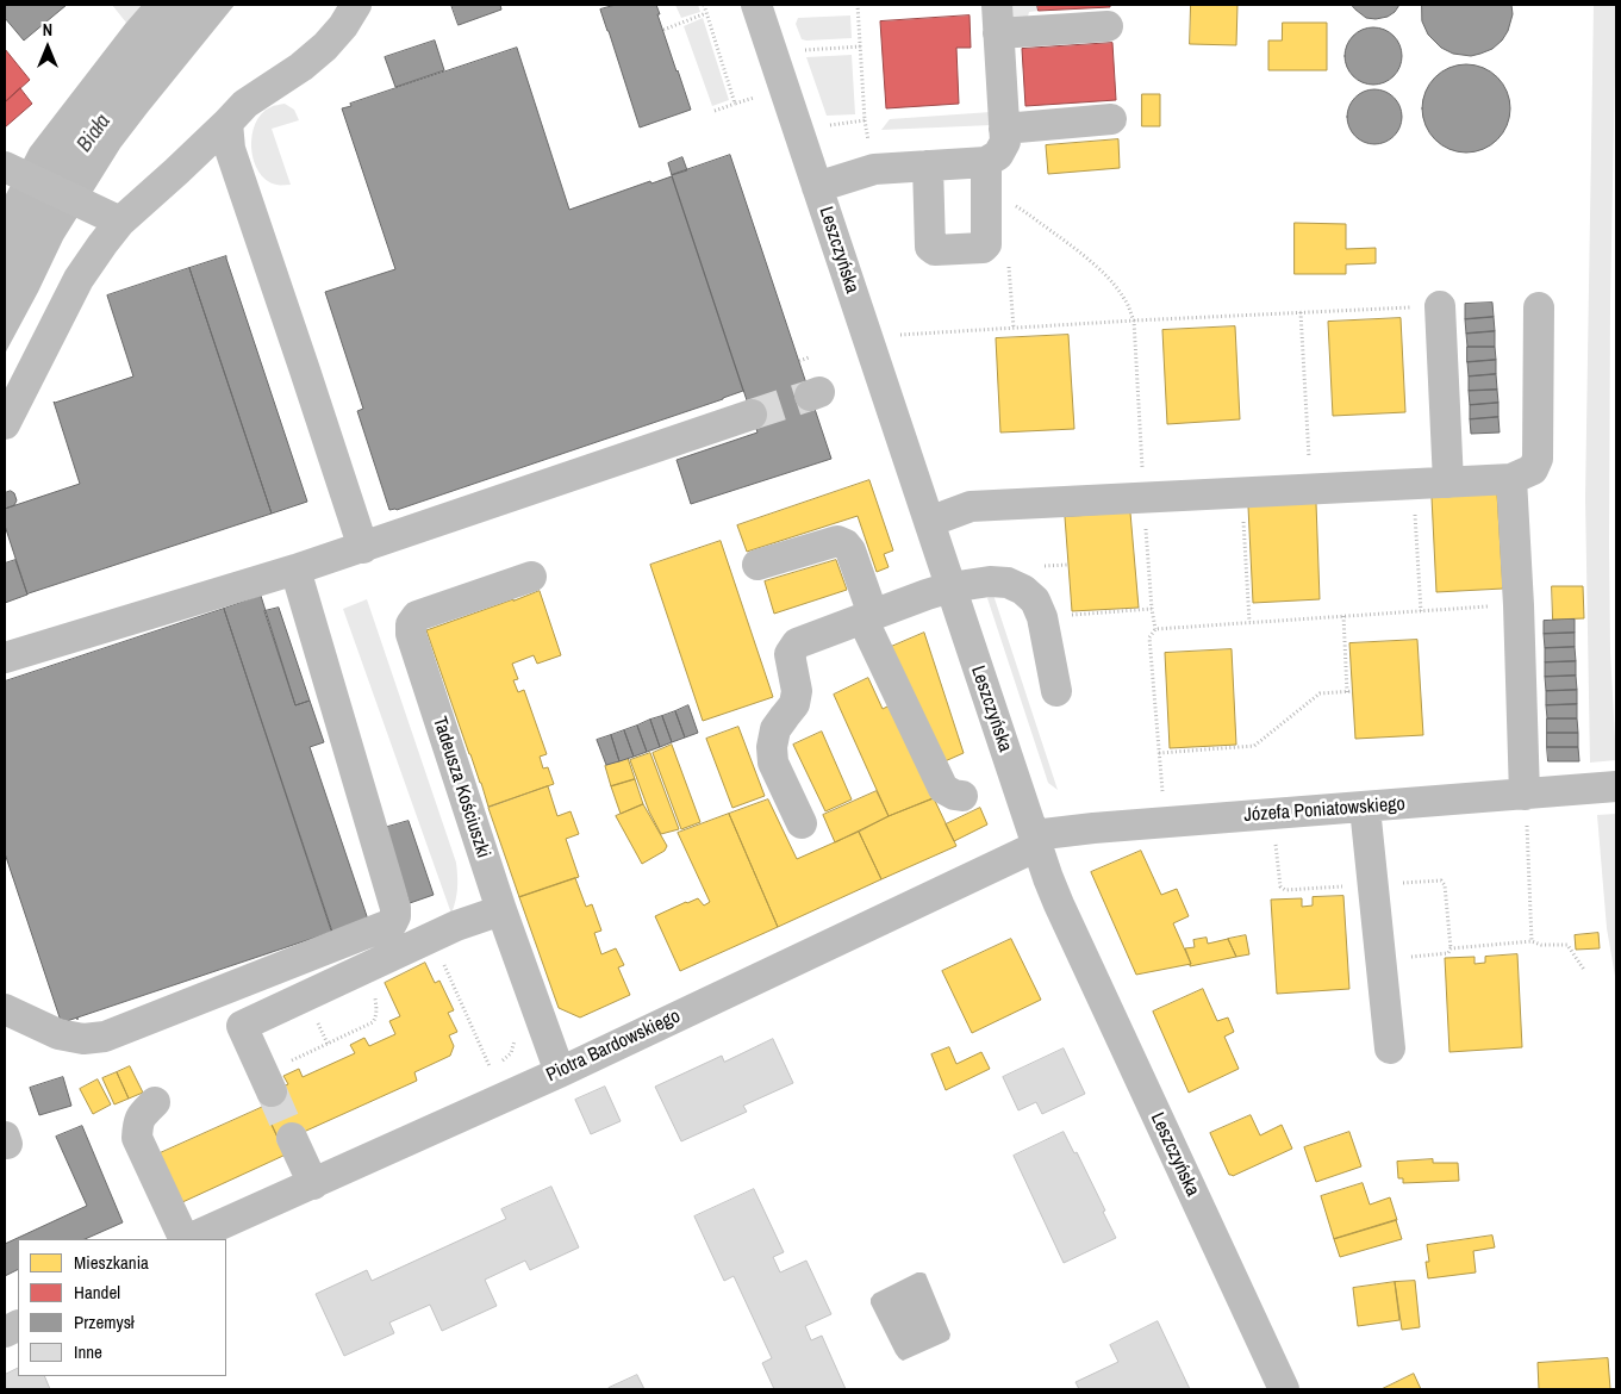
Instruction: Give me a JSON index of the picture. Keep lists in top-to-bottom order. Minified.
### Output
{"streets":{"street":["Leszczyńska","Tadeusza Kościuszki","Józefa Poniatowskiego","Piotra Bardowskiego"]},"crossings":[["Leszczyńska","Józefa Poniatowskiego"],["Leszczyńska","Piotra Bardowskiego"],["Tadeusza Kościuszki","Piotra Bardowskiego"],["Józefa Poniatowskiego","Piotra Bardowskiego"]],"water":["Biała"],"legend":["Mieszkania","Handel","Przemysł","Inne"],"north":"top"}
